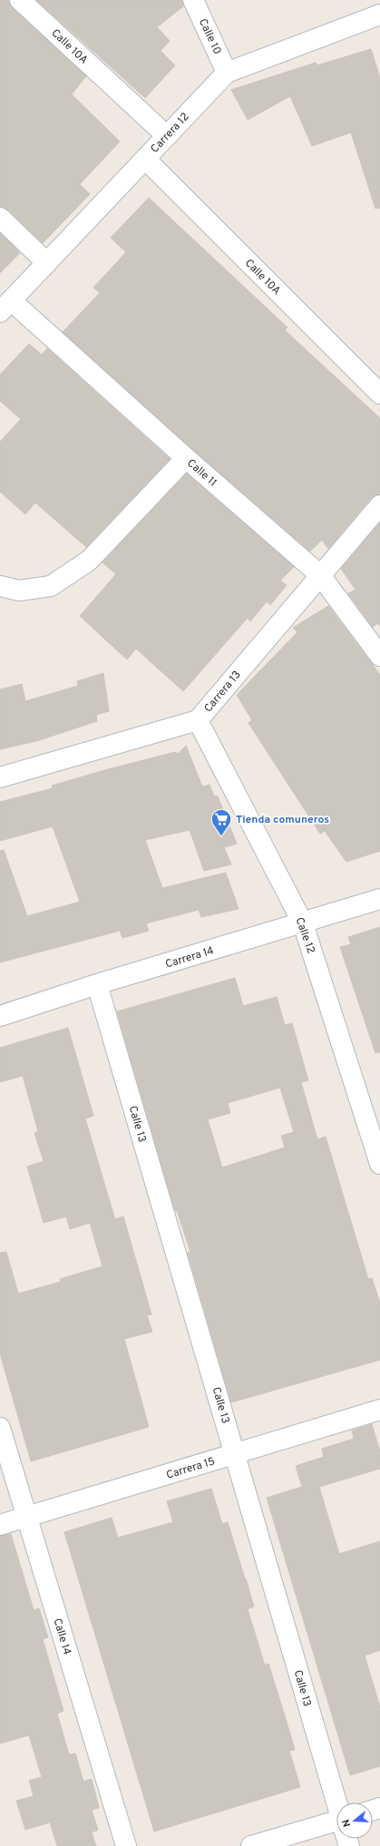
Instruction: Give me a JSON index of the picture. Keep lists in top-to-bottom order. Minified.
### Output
{"streets":{"street":["Calle 10","Calle 10A","Carrera 12","Calle 11","Carrera 13","Calle 12","Carrera 14","Calle 13","Carrera 15","Calle 14"]},"crossings":[["Calle 10","Carrera 12"],["Calle 10A","Carrera 12"],["Carrera 12","Calle 11"],["Calle 11","Carrera 13"],["Carrera 13","Calle 12"],["Calle 12","Carrera 14"],["Carrera 14","Calle 13"],["Calle 13","Carrera 15"],["Carrera 15","Calle 14"]],"places":{"supermarket":["Tienda comuneros"]},"north":"left"}
